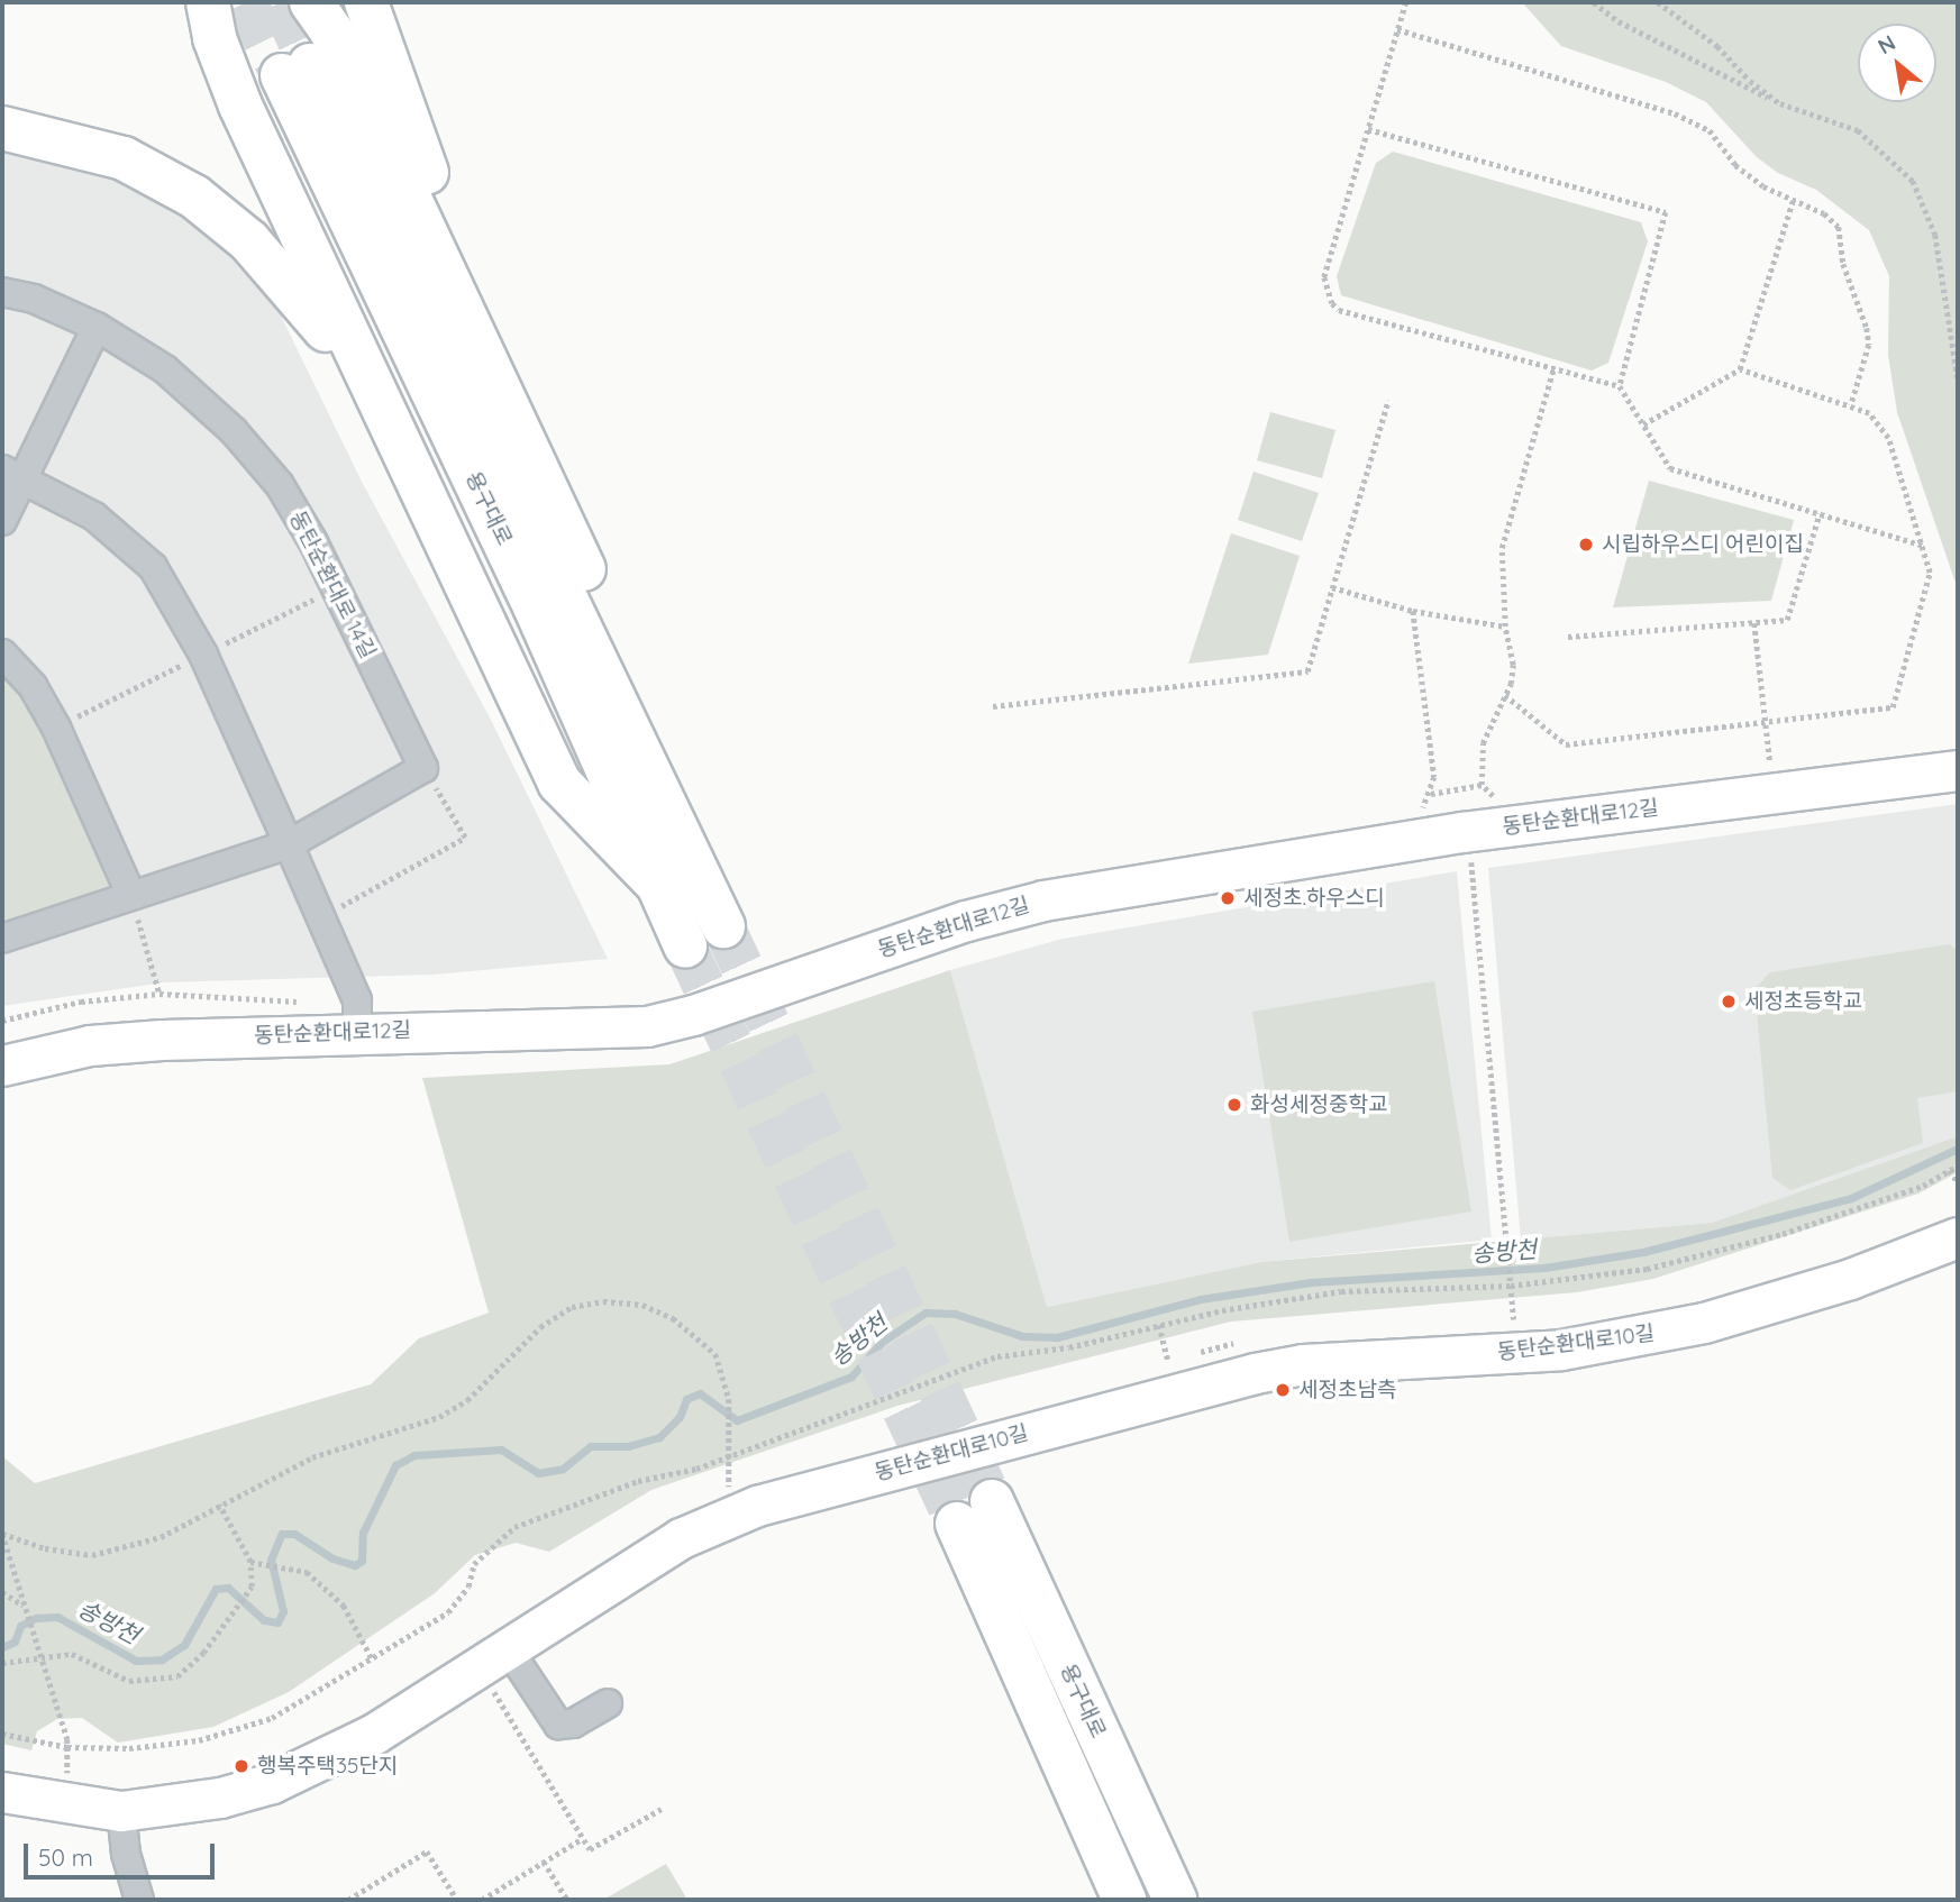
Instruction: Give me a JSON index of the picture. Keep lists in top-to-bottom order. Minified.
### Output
{"streets":{"highway":["용구대로"],"street":["동탄순환대로 14길","동탄순환대로12길","동탄순환대로10길"]},"water":["송방천"],"places":["시립하우스디 어린이집","세정초.하우스디","세정초등학교","화성세정중학교","세정초남측","행복주택35단지"],"scale_bar":"50 m","north":"top left"}
